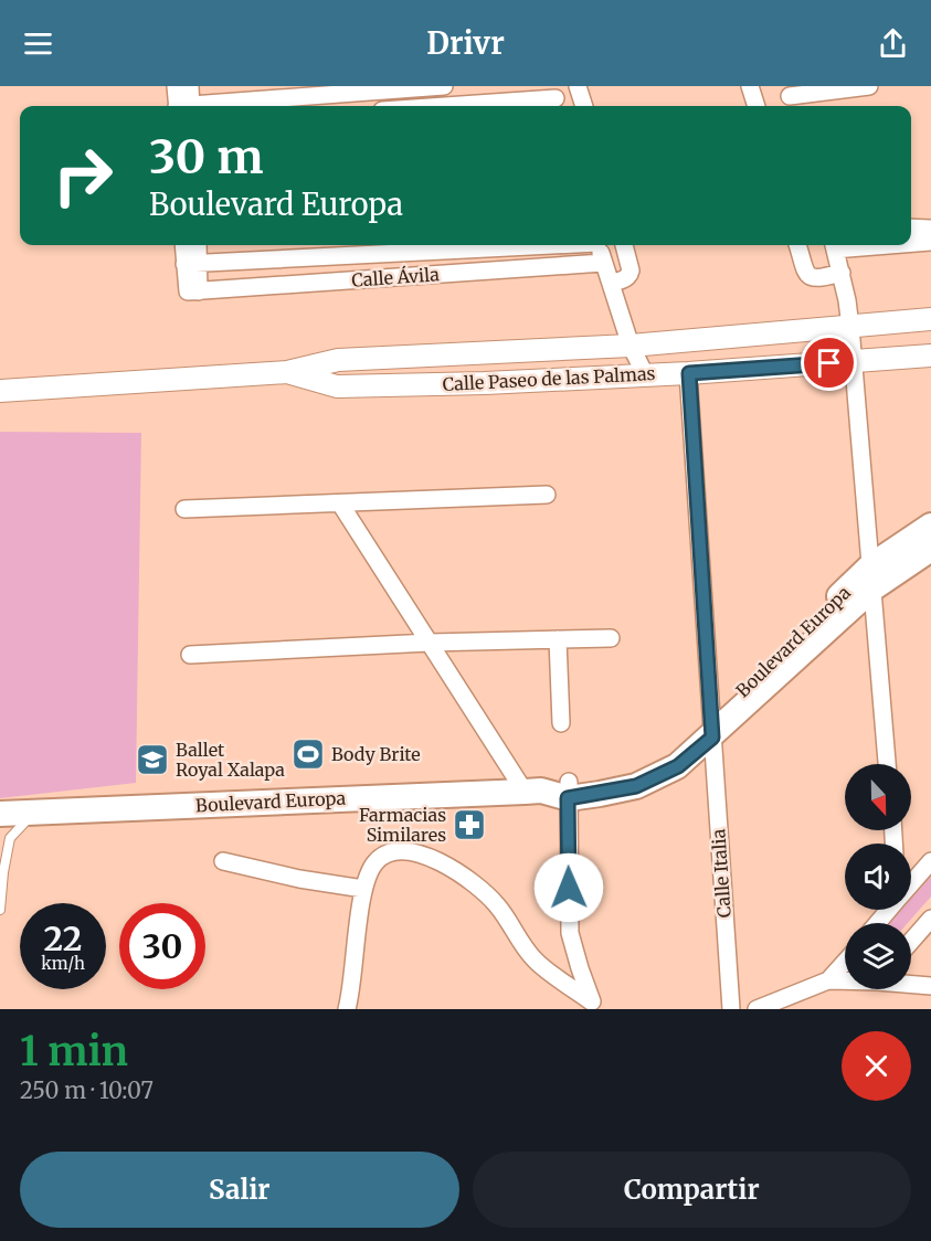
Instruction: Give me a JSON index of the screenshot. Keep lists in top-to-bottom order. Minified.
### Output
{"streets":{"main road":["Boulevard Europa"],"street":["Calle Ávila","Calle Paseo de las Palmas","Calle Italia"]},"crossings":[["Calle Paseo de las Palmas","Calle Italia"],["Boulevard Europa","Calle Italia"]],"places":{"sports":["Body Brite"],"school or university":["Ballet Royal Xalapa"],"pharmacy":["Farmacias Similares"]},"north":"bottom","page":{"header":"Drivr","turn":["30 m","Boulevard Europa"],"speed":"22 km/h","limit":"30","heading":["1 min","250 m · 10:07"],"buttons":["Salir","Compartir"]}}
